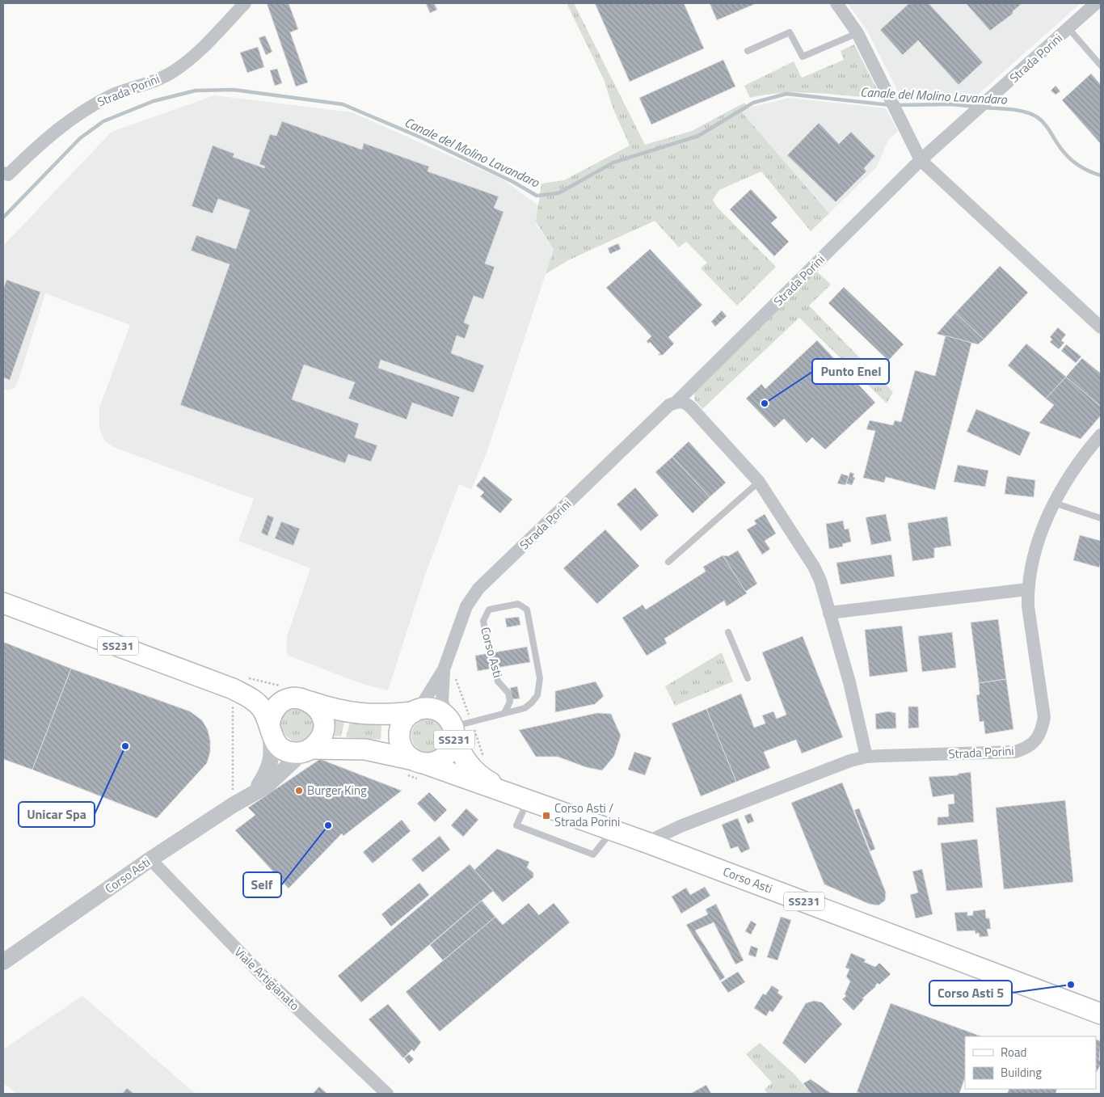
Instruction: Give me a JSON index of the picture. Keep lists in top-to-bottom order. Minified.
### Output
{"streets":{"main road":["SS231","Corso Asti"],"street":["Strada Porini","Viale Artigianato"]},"crossings":[["Strada Porini","SS231"],["Strada Porini","Corso Asti"],["SS231","Corso Asti"],["Corso Asti","Viale Artigianato"]],"water":["Canale del Molino Lavandaro"],"places":{"other":["Punto Enel","Unicar Spa","Burger King","Self","Corso Asti 5"],"transit":["Corso Asti / Strada Porini"]},"legend":["Road","Building"]}
